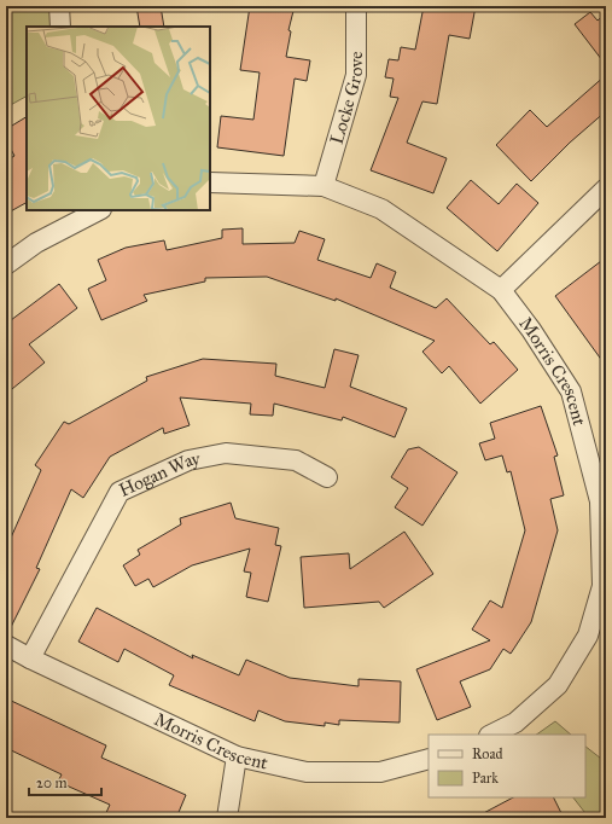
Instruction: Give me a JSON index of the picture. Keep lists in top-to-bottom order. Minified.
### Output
{"streets":{"street":["Locke Grove","Morris Crescent","Hogan Way"]},"crossings":[["Locke Grove","Morris Crescent"],["Morris Crescent","Hogan Way"]],"legend":["Road","Park"],"scale_bar":"20 m"}
